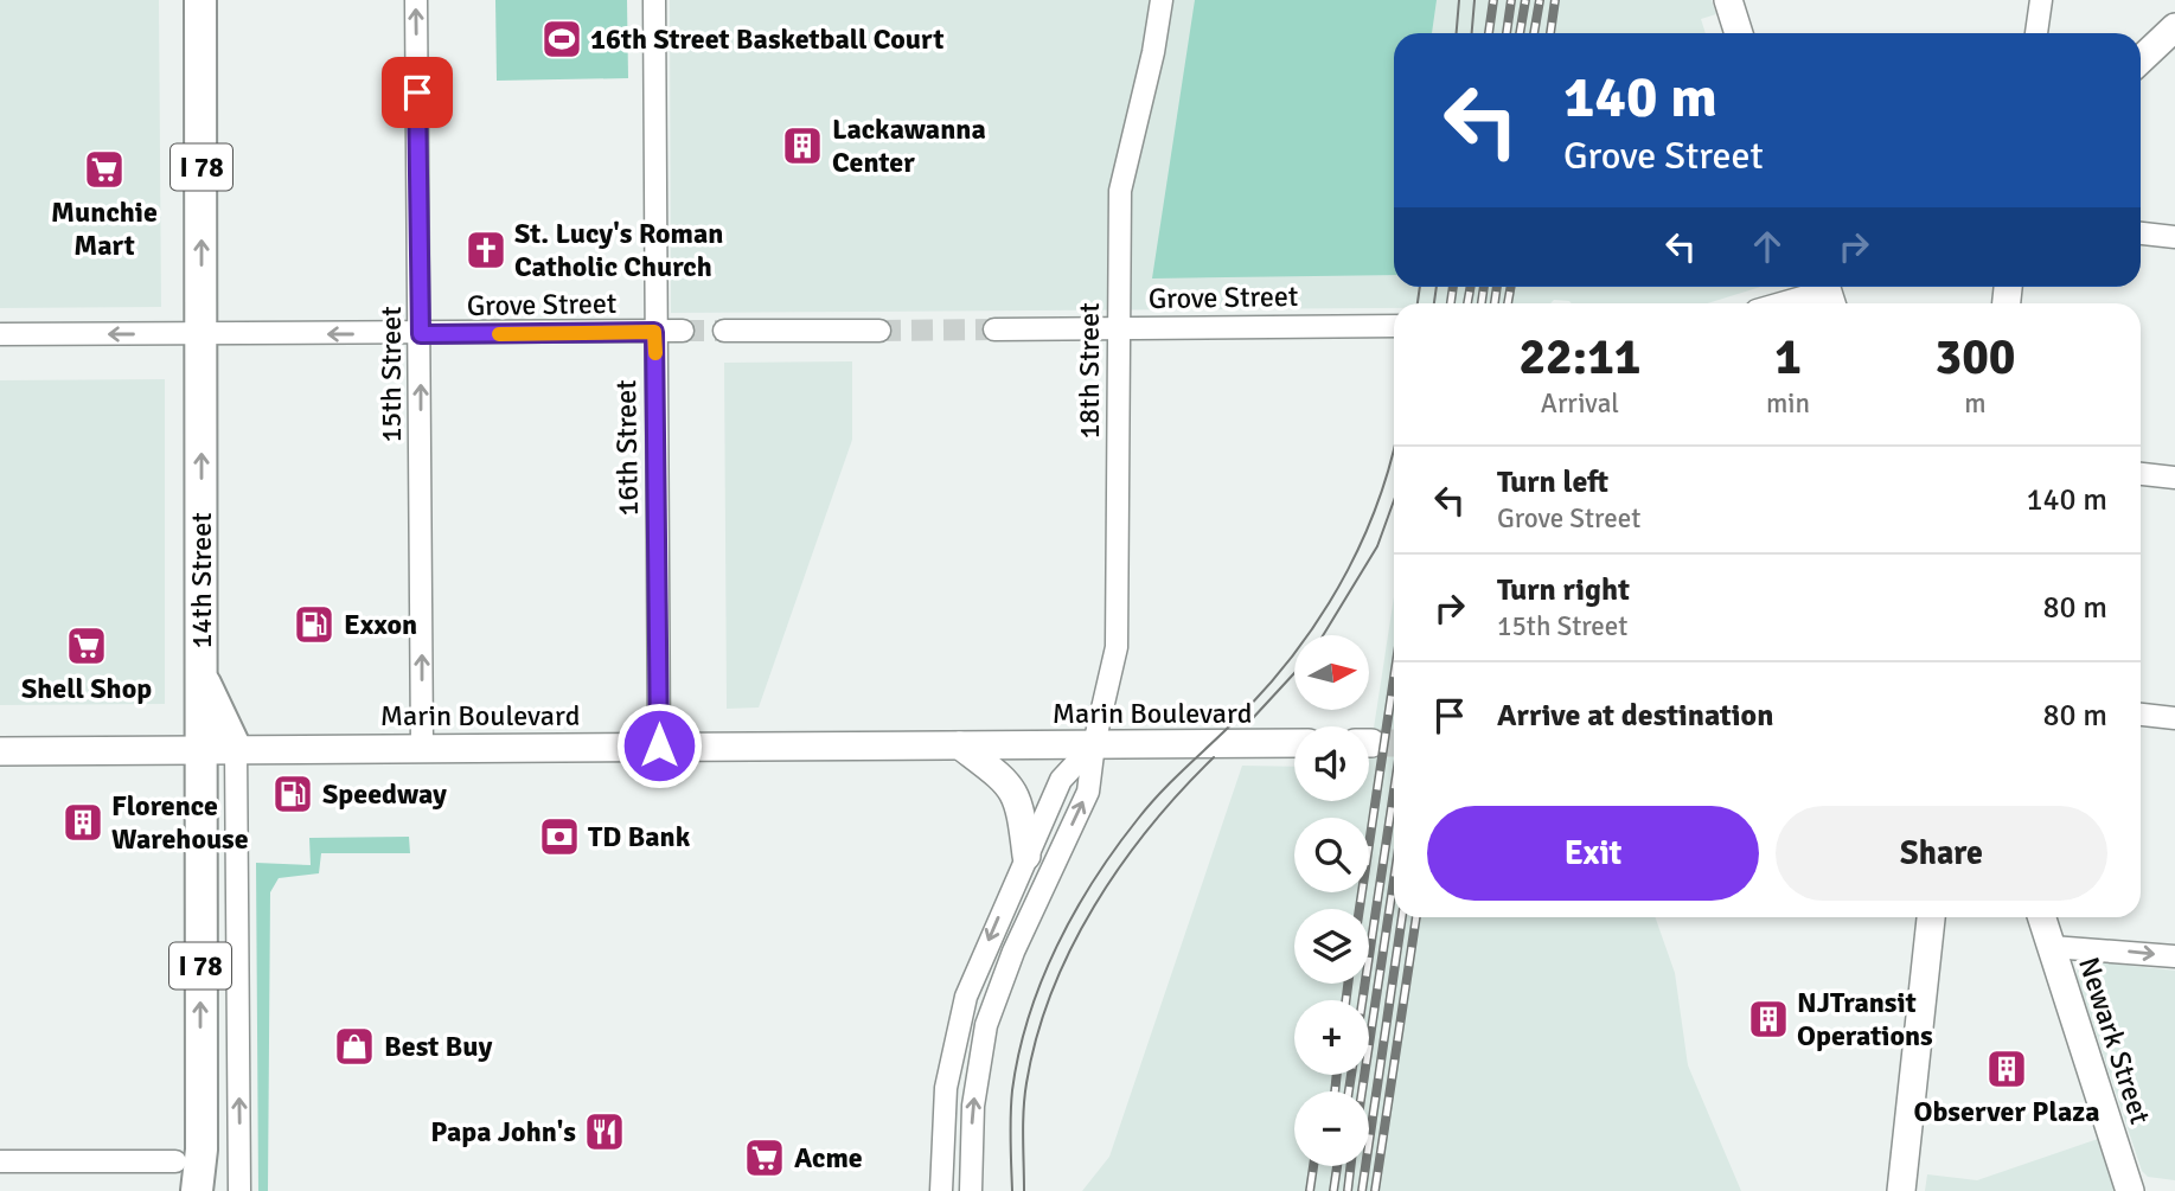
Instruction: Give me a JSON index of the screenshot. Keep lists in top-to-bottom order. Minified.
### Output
{"streets":{"highway":["I 78","14th Street"],"main road":["Marin Boulevard","Newark Street"],"street":["Grove Street","18th Street","15th Street","16th Street"]},"crossings":[["Grove Street","18th Street"],["Grove Street","15th Street"],["Grove Street","16th Street"],["Grove Street","14th Street"],["18th Street","Marin Boulevard"],["15th Street","Marin Boulevard"],["16th Street","Marin Boulevard"],["14th Street","Marin Boulevard"]],"one_way":["Grove Street","15th Street","14th Street"],"places":{"sports":["16th Street Basketball Court"],"building":["Lackawanna Center","Florence Warehouse","NJTransit Operations","Observer Plaza"],"supermarket":["Munchie Mart","Shell Shop","Acme"],"church":["St. Lucy's Roman Catholic Church"],"fuel station":["Exxon","Speedway"],"bank":["TD Bank"],"shop":["Best Buy"],"restaurant":["Papa John's"]},"north":"right","page":{"turn":["140 m","Grove Street"],"eta":["22:11","Arrival","1","min","300","m"],"list":[{"name":"Turn left","note":"Grove Street","value":"140 m"},{"name":"Turn right","note":"15th Street","value":"80 m"},{"name":"Arrive at destination","value":"80 m"}],"map_buttons":["+","−"],"buttons":["Exit","Share"]}}
